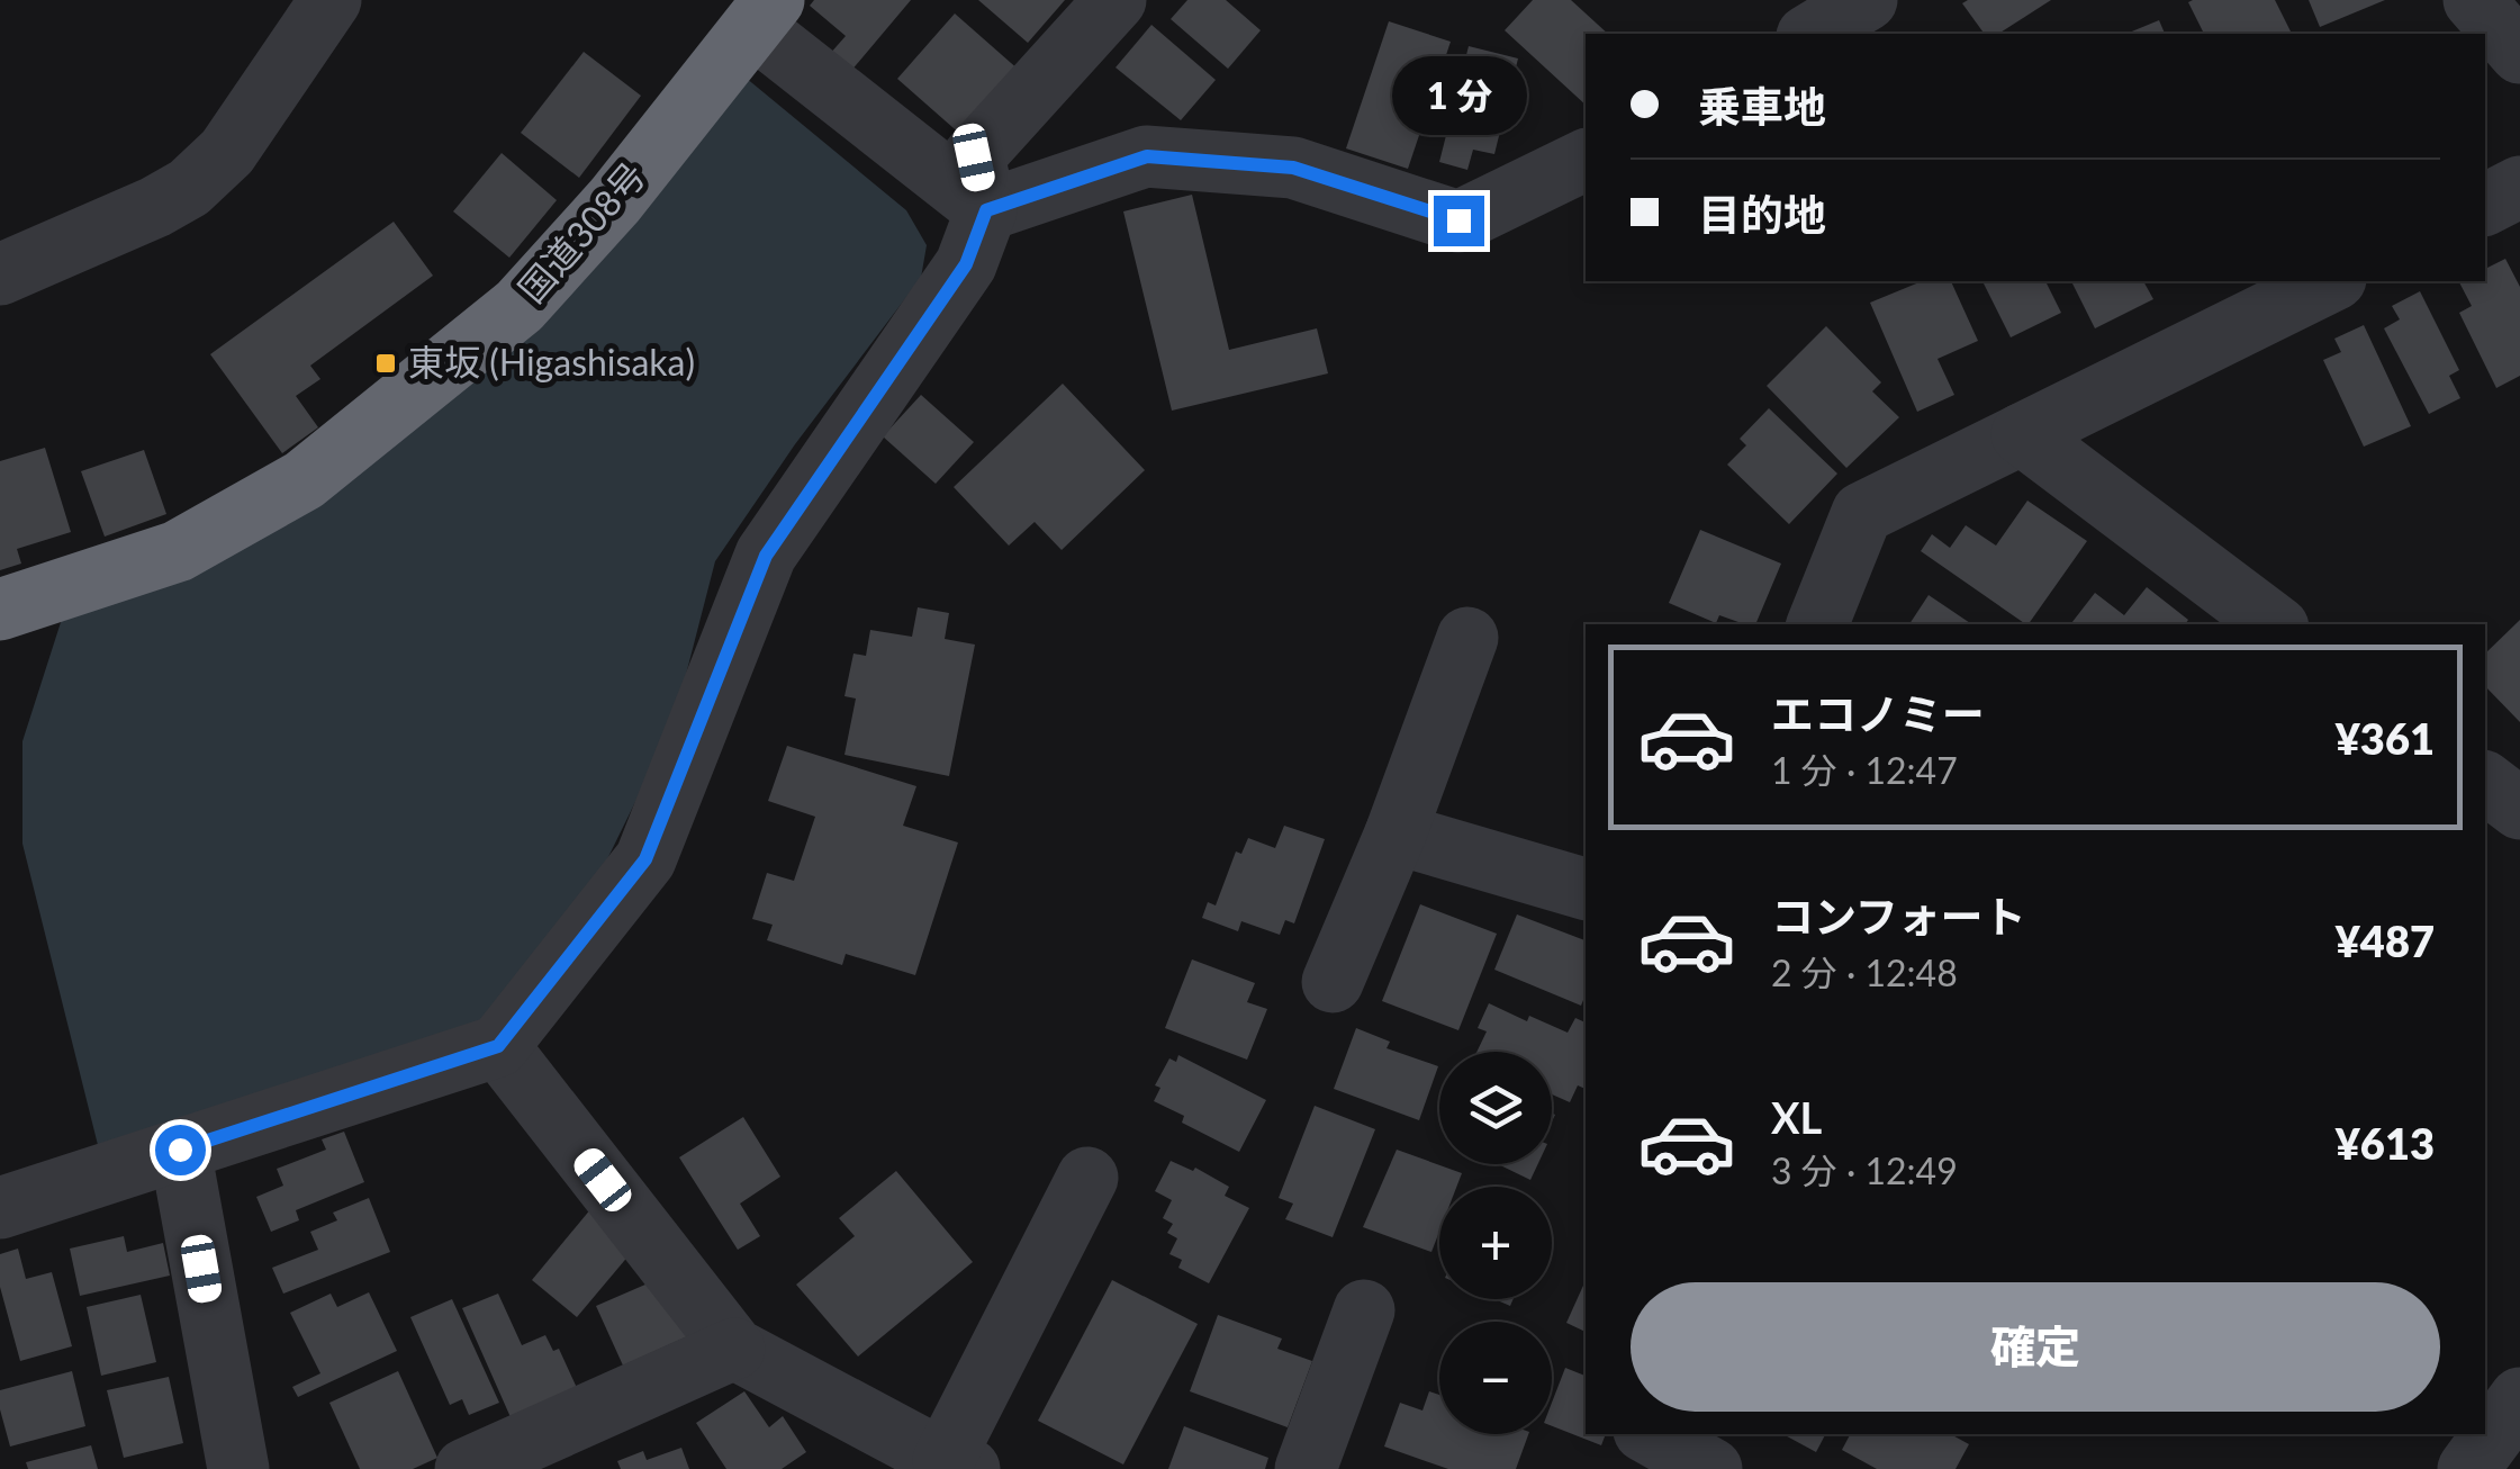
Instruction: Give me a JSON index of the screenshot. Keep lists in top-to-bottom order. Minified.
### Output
{"streets":{"highway":["国道308号"]},"places":{"transit":["東坂 (Higashisaka)"]},"page":{"banner":["乗車地","目的地"],"bubble":"1 分","list":[{"name":"エコノミー","note":"1 分 · 12:47","value":"¥361"},{"name":"コンフォート","note":"2 分 · 12:48","value":"¥487"},{"name":"XL","note":"3 分 · 12:49","value":"¥613"}],"map_buttons":["+","−"],"buttons":"確定"}}
